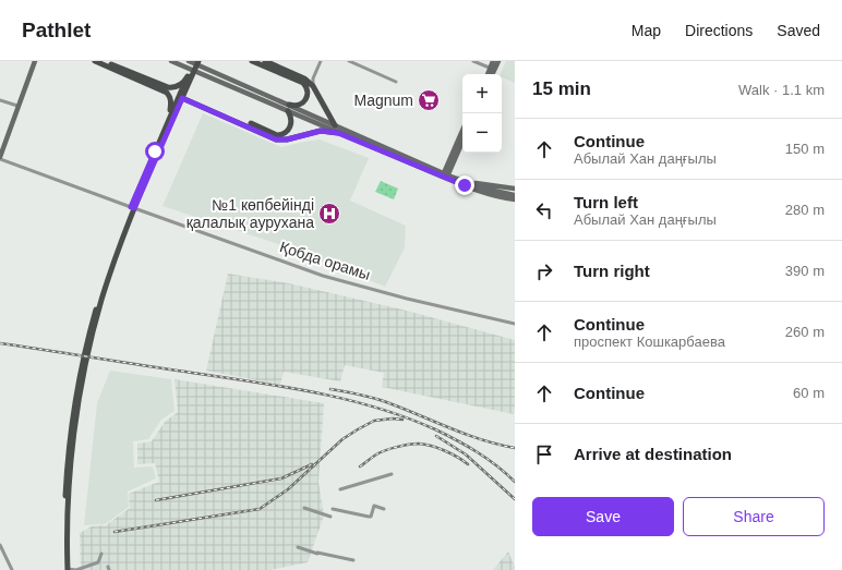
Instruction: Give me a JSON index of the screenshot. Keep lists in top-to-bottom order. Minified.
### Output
{"streets":{"street":["Қобда орамы"]},"places":{"supermarket":["Magnum"],"hospital":["№1 көпбейінді қалалық аурухана"]},"page":{"header":"Pathlet","nav":["Map","Directions","Saved"],"heading":["15 min","Walk · 1.1 km"],"map_buttons":["+","−"],"list":[["Continue","Абылай Хан даңғылы","150 m"],["Turn left","Абылай Хан даңғылы","280 m"],["Turn right","390 m"],["Continue","проспект Кошкарбаева","260 m"],["Continue","60 m"],"Arrive at destination"],"buttons":["Save","Share"]}}
